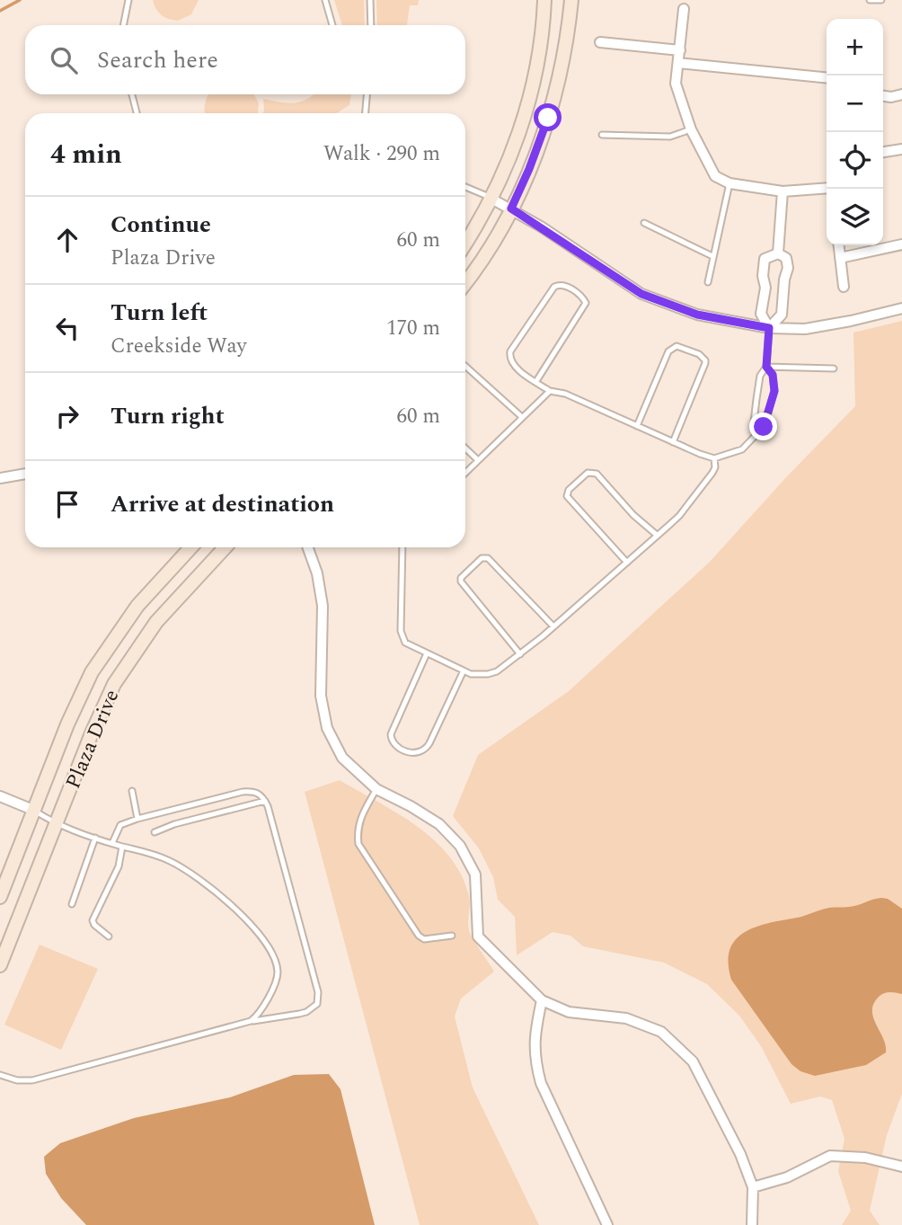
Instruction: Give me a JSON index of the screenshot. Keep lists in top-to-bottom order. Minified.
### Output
{"streets":{"street":["Plaza Drive"]},"page":{"map_buttons":["+","−"],"search":"Search here","heading":["4 min","Walk · 290 m"],"list":[["Continue","Plaza Drive","60 m"],["Turn left","Creekside Way","170 m"],["Turn right","60 m"],"Arrive at destination"]}}
